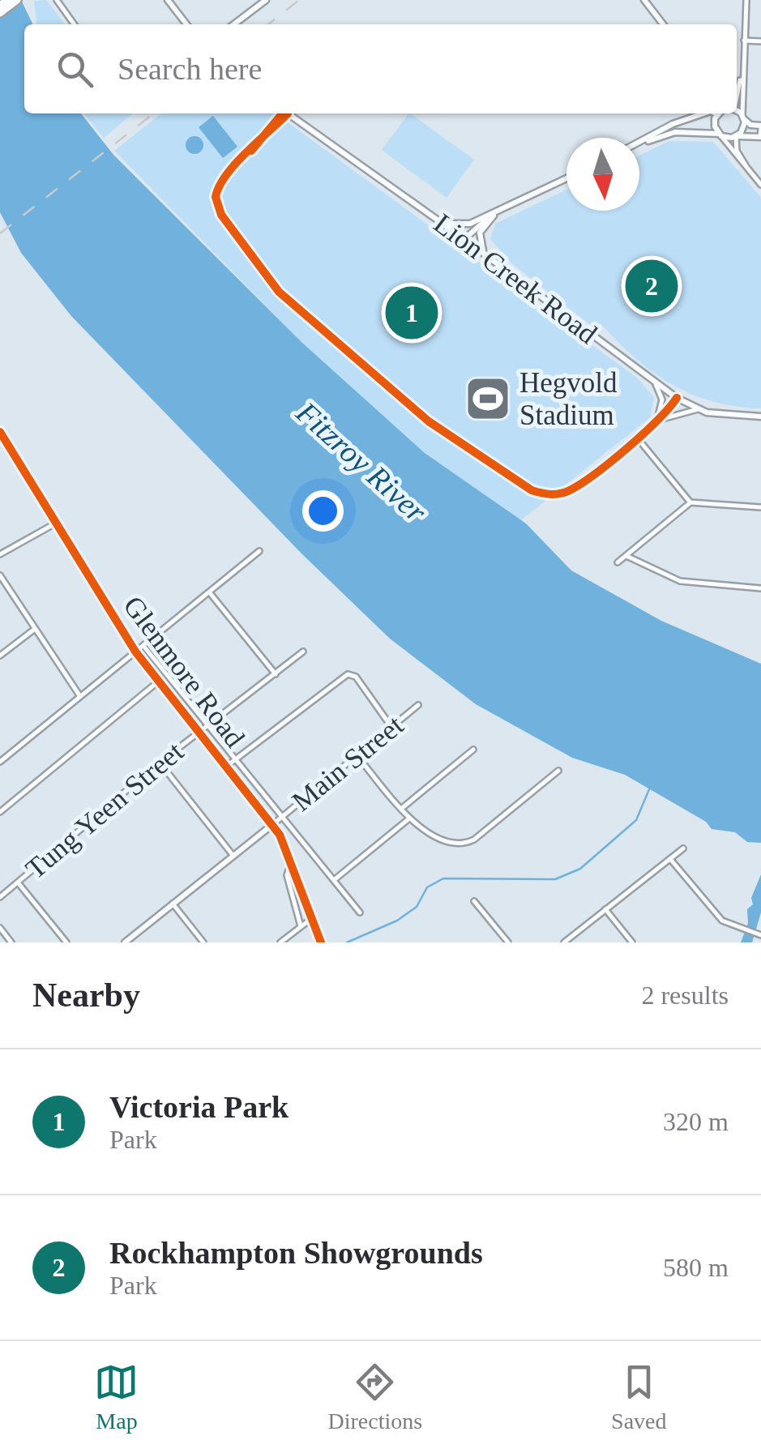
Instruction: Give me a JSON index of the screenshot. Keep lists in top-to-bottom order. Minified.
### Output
{"streets":{"street":["Lion Creek Road","Glenmore Road","Main Street","Tung Yeen Street"]},"crossings":[["Glenmore Road","Main Street"],["Glenmore Road","Tung Yeen Street"]],"water":["Fitzroy River"],"places":{"sports":["Hegvold Stadium"]},"north":"bottom","page":{"search":"Search here","pins":["2","1"],"heading":["Nearby","2 results"],"list":[{"mark":"1","name":"Victoria Park","note":"Park","value":"320 m"},{"mark":"2","name":"Rockhampton Showgrounds","note":"Park","value":"580 m"}],"nav":["Map","Directions","Saved"]}}
